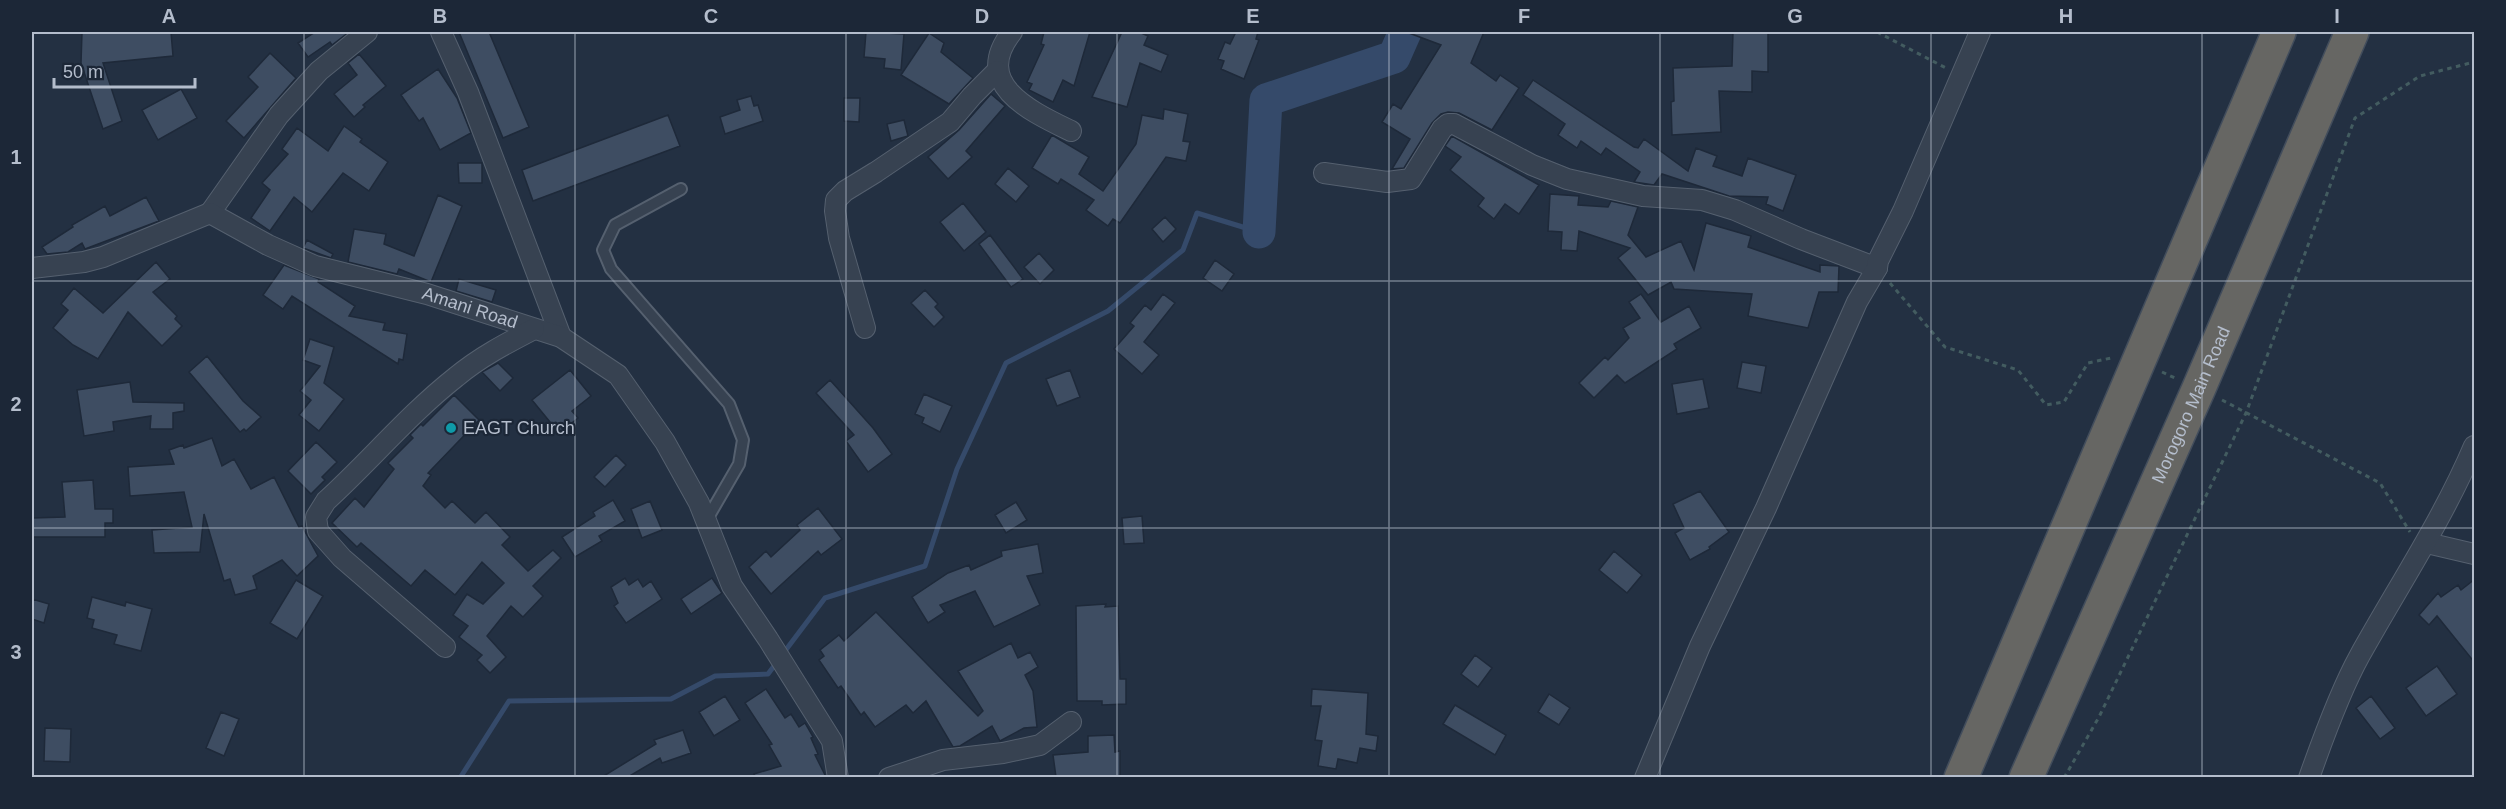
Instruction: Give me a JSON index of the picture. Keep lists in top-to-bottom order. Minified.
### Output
{"streets":{"highway":["Morogoro Main Road"],"street":["Amani Road"]},"places":["EAGT Church"],"scale_bar":"50 m","grid":{"columns":["A","B","C","D","E","F","G","H","I"],"rows":["1","2","3"]}}
